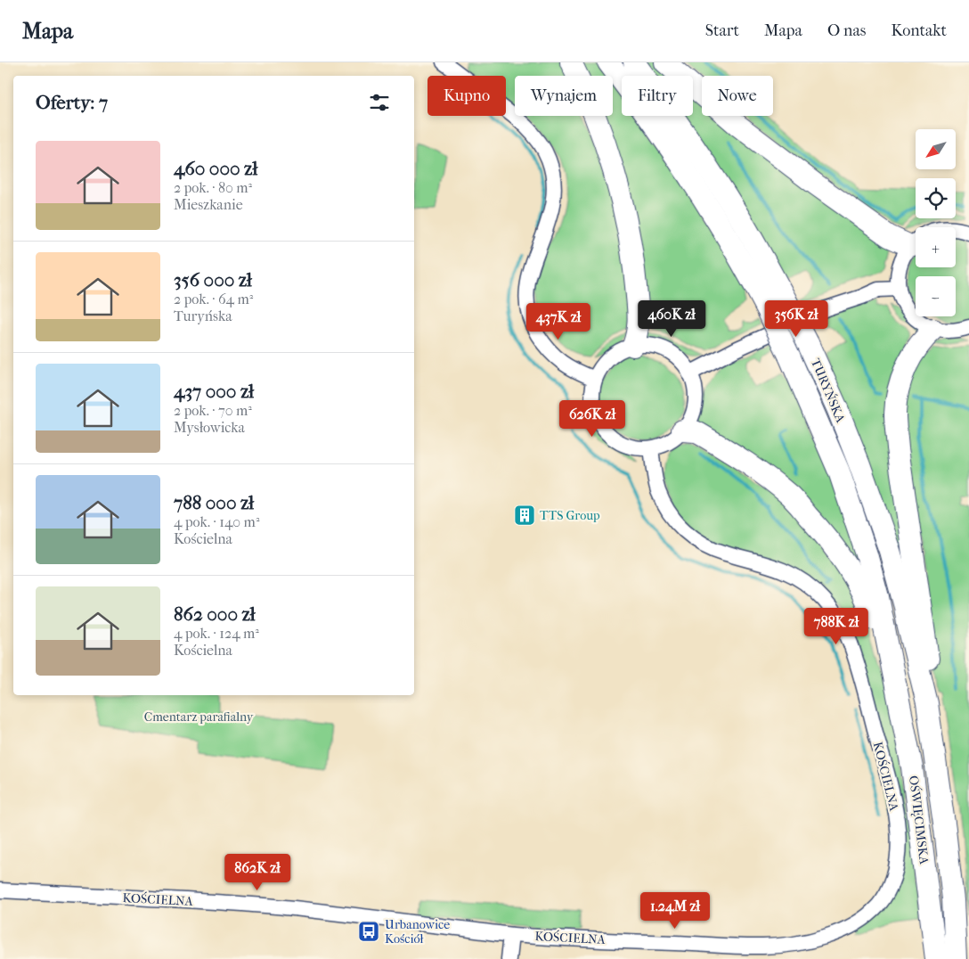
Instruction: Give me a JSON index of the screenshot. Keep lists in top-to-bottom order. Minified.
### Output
{"streets":{"highway":["TURYŃSKA","OŚWIĘCIMSKA"],"street":["KOŚCIELNA"]},"crossings":[["TURYŃSKA","OŚWIĘCIMSKA"]],"parks":["Cmentarz parafialny"],"places":{"building":["TTS Group"],"bus stop":["Urbanowice Kościół"]},"north":"bottom left","page":{"header":"Mapa","nav":["Start","Mapa","O nas","Kontakt"],"chip":["Kupno","Wynajem","Filtry","Nowe"],"heading":"Oferty: 7","map_buttons":["+","−"],"list":[{"name":"460 000 zł","note":"2 pok. · 80 m² · Mieszkanie"},{"name":"356 000 zł","note":"2 pok. · 64 m² · Turyńska"},{"name":"437 000 zł","note":"2 pok. · 70 m² · Mysłowicka"},{"name":"788 000 zł","note":"4 pok. · 140 m² · Kościelna"},{"name":"862 000 zł","note":"4 pok. · 124 m² · Kościelna"}],"price":["460K zł","356K zł","437K zł","626K zł","788K zł","862K zł","1.24M zł"]}}
